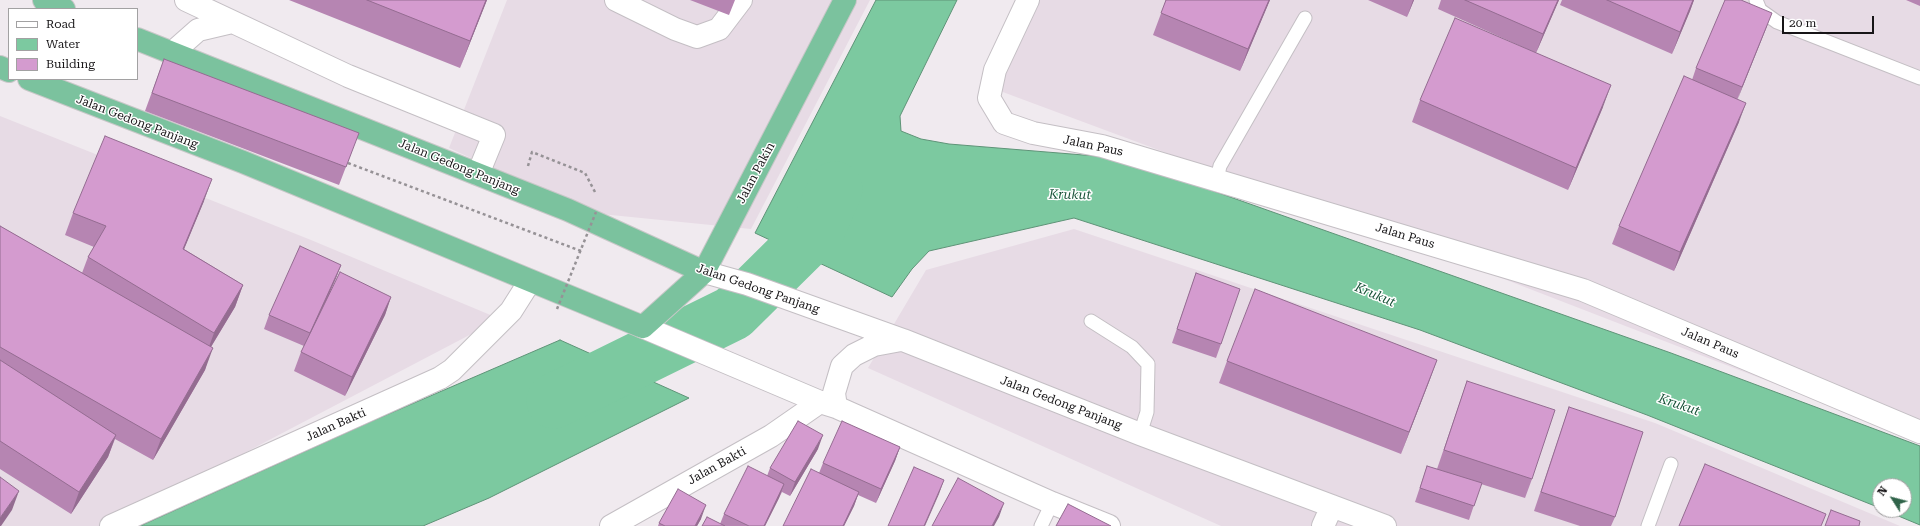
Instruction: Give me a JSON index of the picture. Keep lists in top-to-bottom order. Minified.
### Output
{"streets":{"highway":["Jalan Gedong Panjang","Jalan Pakin"],"street":["Jalan Paus","Jalan Bakti"]},"crossings":[["Jalan Gedong Panjang","Jalan Pakin"],["Jalan Gedong Panjang","Jalan Bakti"]],"water":["Krukut"],"legend":["Road","Water","Building"],"scale_bar":"20 m","north":"top left"}
